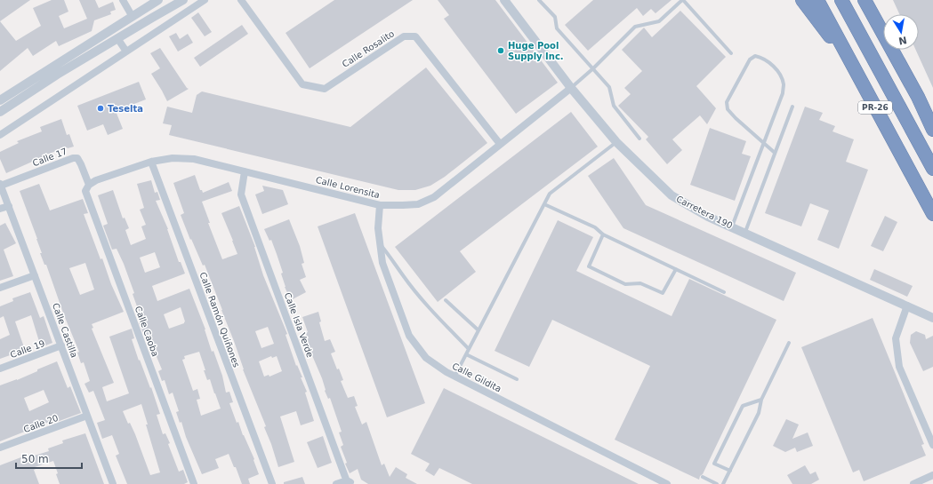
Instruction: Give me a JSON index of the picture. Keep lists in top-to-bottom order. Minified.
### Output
{"streets":{"highway":["PR-26"],"street":["Calle Rosalito","Calle 17","Calle Lorensita","Carretera 190","Calle Ramón Quiñones","Calle Isla Verde","Calle Castilla","Calle Caoba","Calle 19","Calle Gildita","Calle 20"]},"crossings":[["Calle Rosalito","Calle Lorensita"],["Calle 17","Calle Lorensita"],["Calle 17","Calle Castilla"],["Calle 17","Calle Caoba"],["Calle Lorensita","Carretera 190"],["Calle Lorensita","Calle Ramón Quiñones"],["Calle Lorensita","Calle Isla Verde"],["Calle Lorensita","Calle Caoba"],["Calle Lorensita","Calle Gildita"],["Calle Castilla","Calle 19"],["Calle Castilla","Calle 20"]],"places":["Huge Pool Supply Inc.","Teselta"],"scale_bar":"50 m","north":"bottom"}
